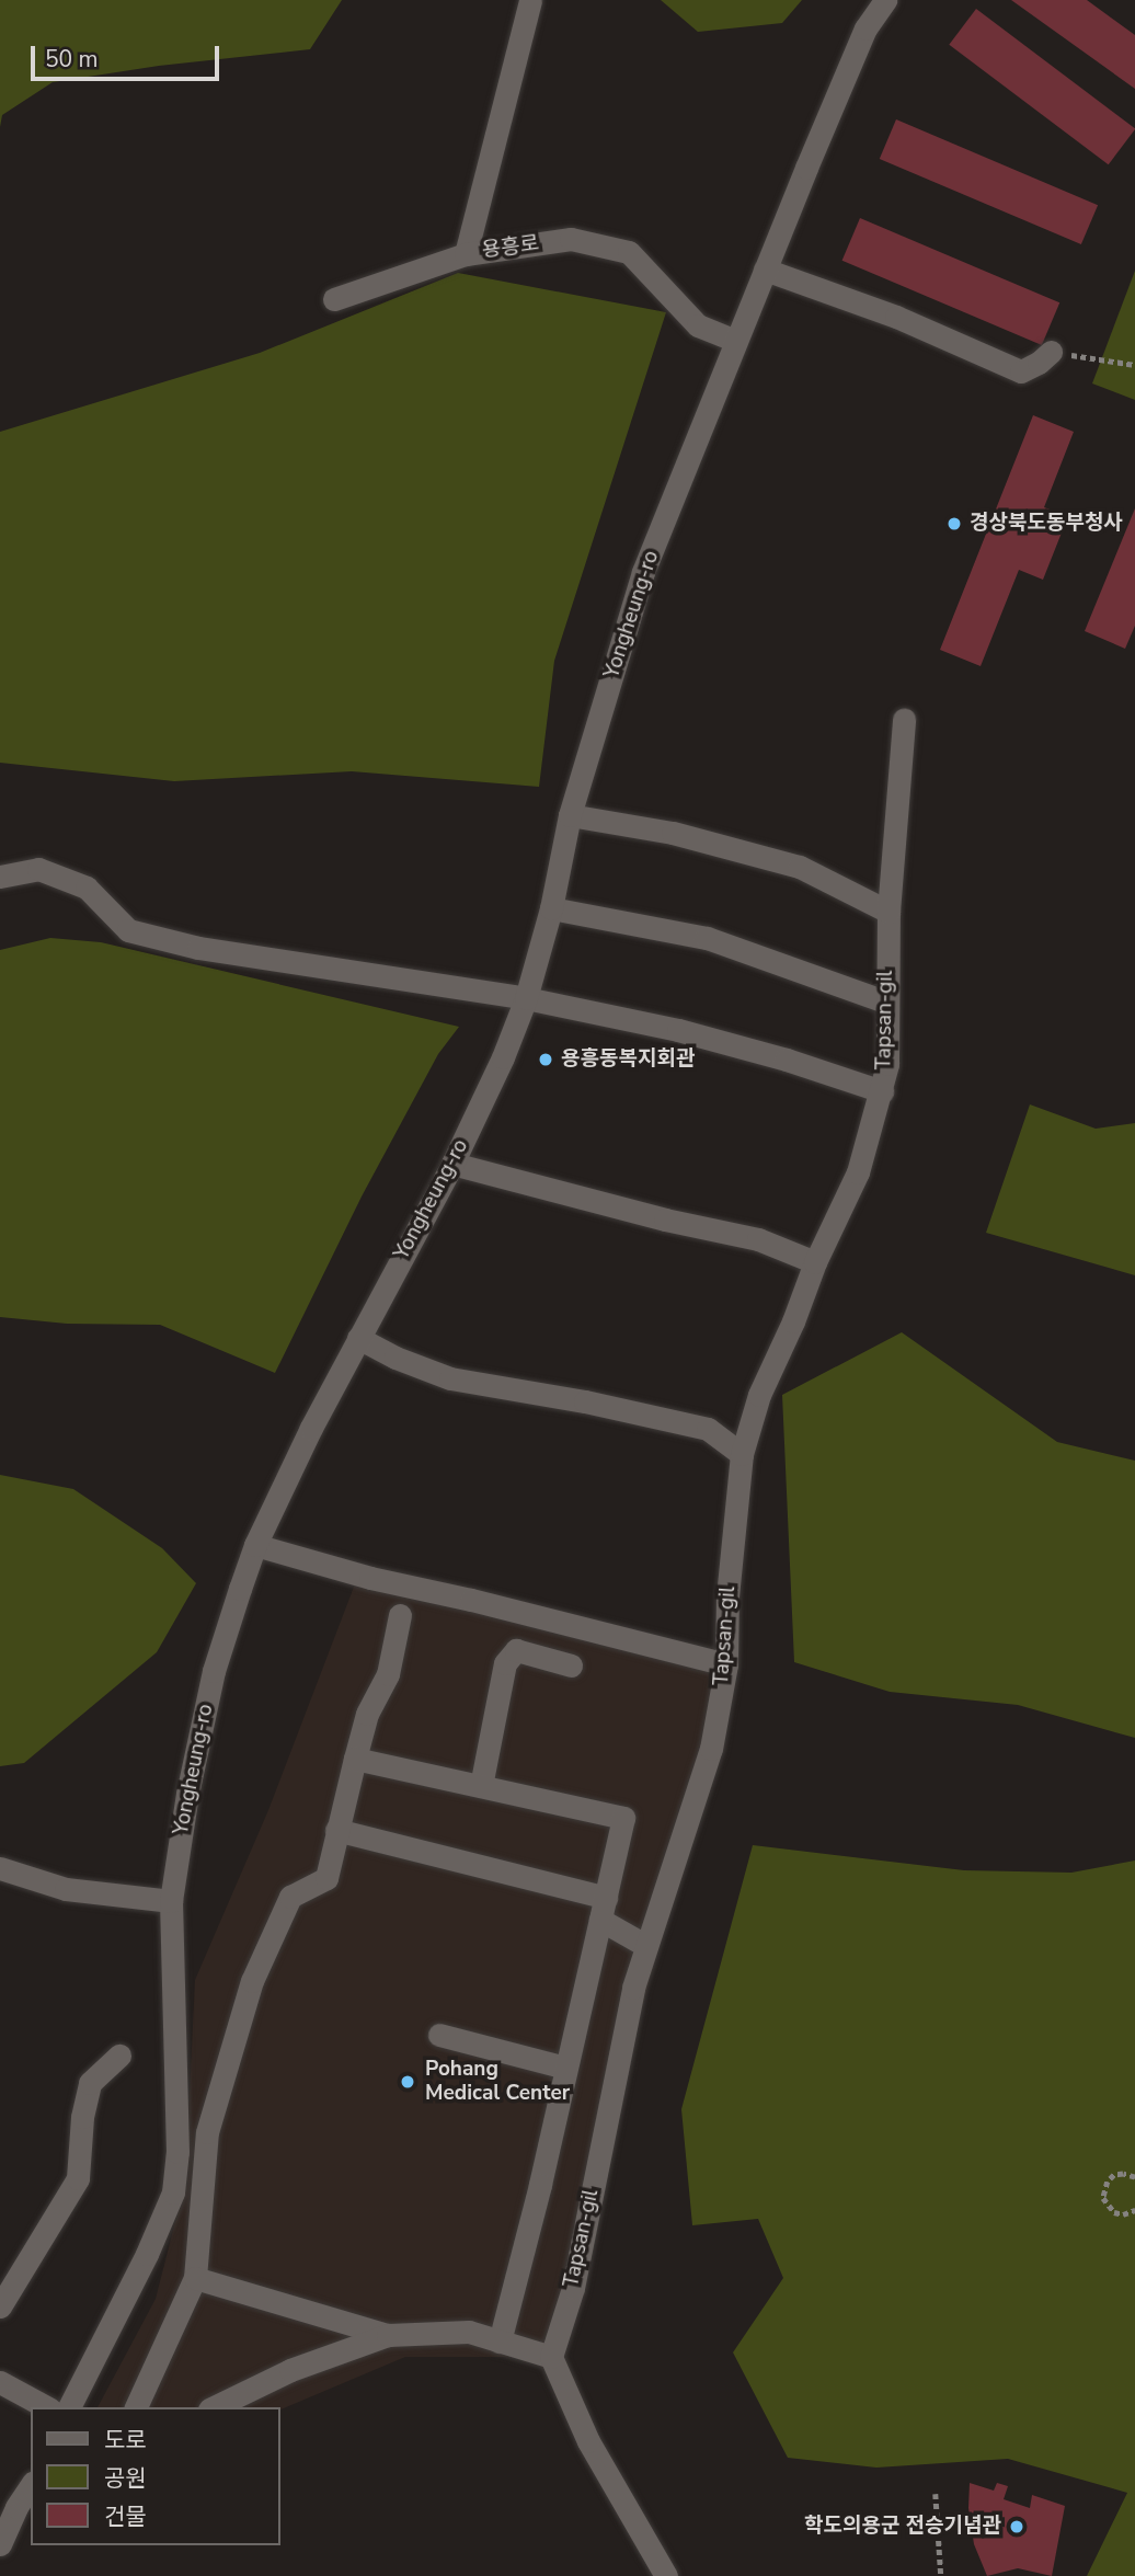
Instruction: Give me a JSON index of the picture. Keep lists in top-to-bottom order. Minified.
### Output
{"streets":{"street":["용흥로","Yongheung-ro","Tapsan-gil"]},"crossings":[["용흥로","Yongheung-ro"]],"places":["경상북도동부청사","용흥동복지회관","Pohang Medical Center","학도의용군 전승기념관"],"legend":["도로","공원","건물"],"scale_bar":"50 m"}
